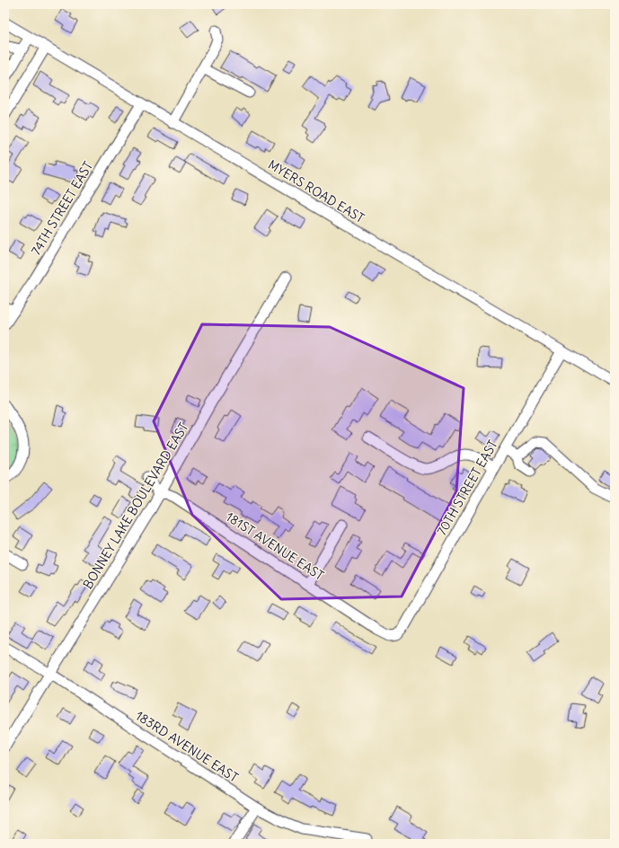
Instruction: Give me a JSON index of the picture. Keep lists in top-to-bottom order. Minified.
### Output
{"streets":{"street":["MYERS ROAD EAST","74TH STREET EAST","70TH STREET EAST","BONNEY LAKE BOULEVARD EAST","181ST AVENUE EAST","183RD AVENUE EAST"]},"crossings":[["MYERS ROAD EAST","74TH STREET EAST"],["MYERS ROAD EAST","70TH STREET EAST"],["70TH STREET EAST","181ST AVENUE EAST"],["BONNEY LAKE BOULEVARD EAST","181ST AVENUE EAST"],["BONNEY LAKE BOULEVARD EAST","183RD AVENUE EAST"]]}
